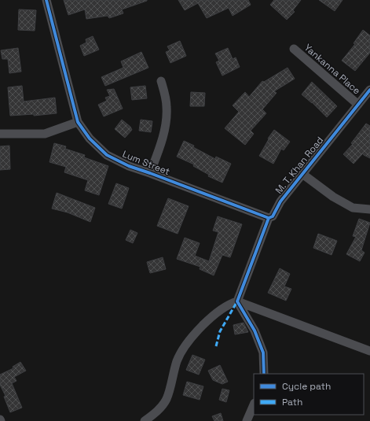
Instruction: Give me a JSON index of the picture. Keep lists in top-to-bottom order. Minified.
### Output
{"streets":{"street":["Yankanna Place","Lum Street","M. T. Khan Road"]},"crossings":[["Yankanna Place","M. T. Khan Road"],["Lum Street","M. T. Khan Road"]],"legend":["Cycle path","Path"]}
